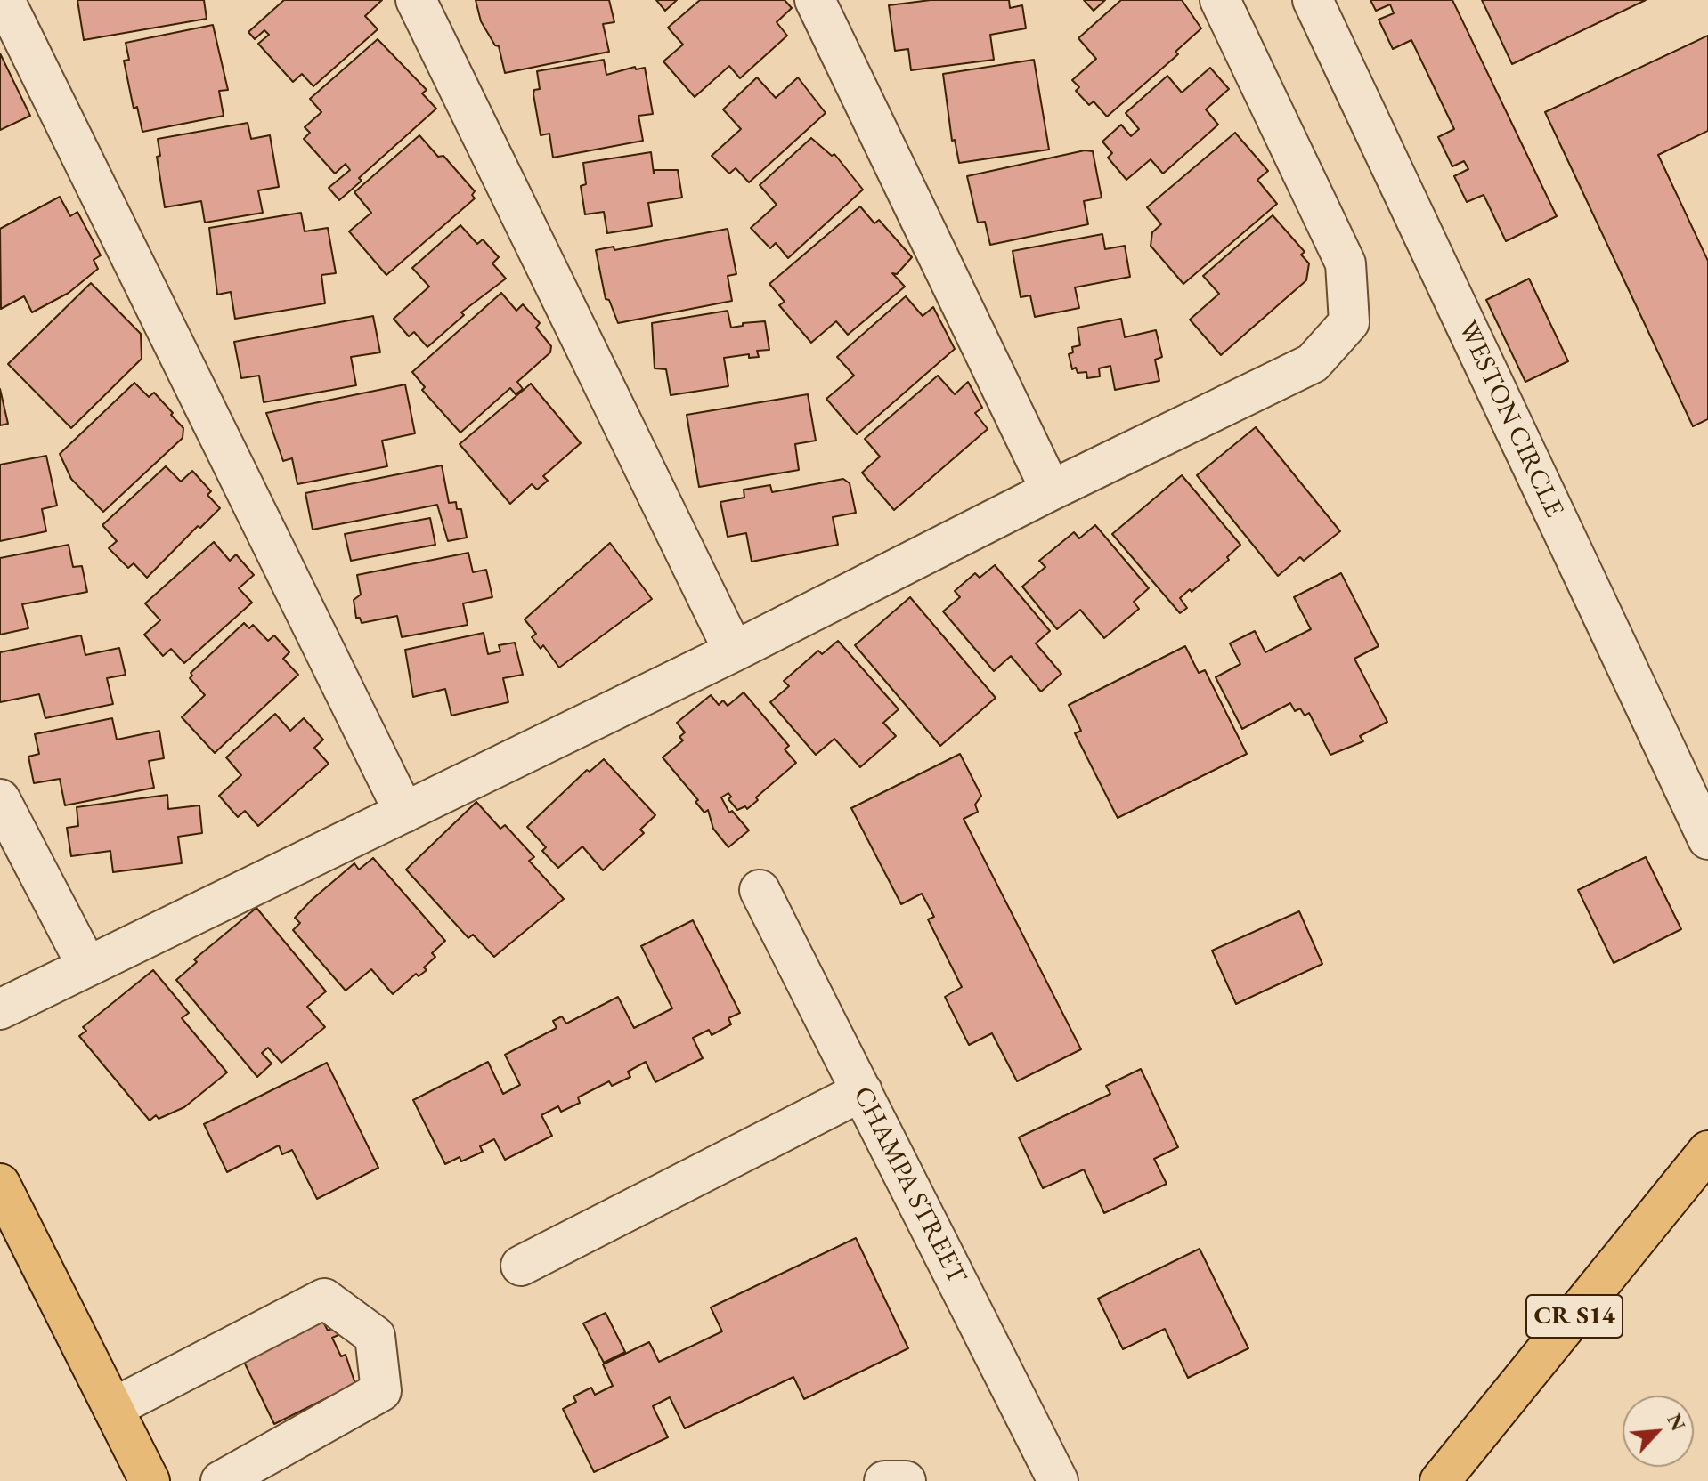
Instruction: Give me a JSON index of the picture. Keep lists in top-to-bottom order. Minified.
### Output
{"streets":{"main road":["CR S14"],"street":["WESTON CIRCLE","CHAMPA STREET"]},"north":"top right"}
